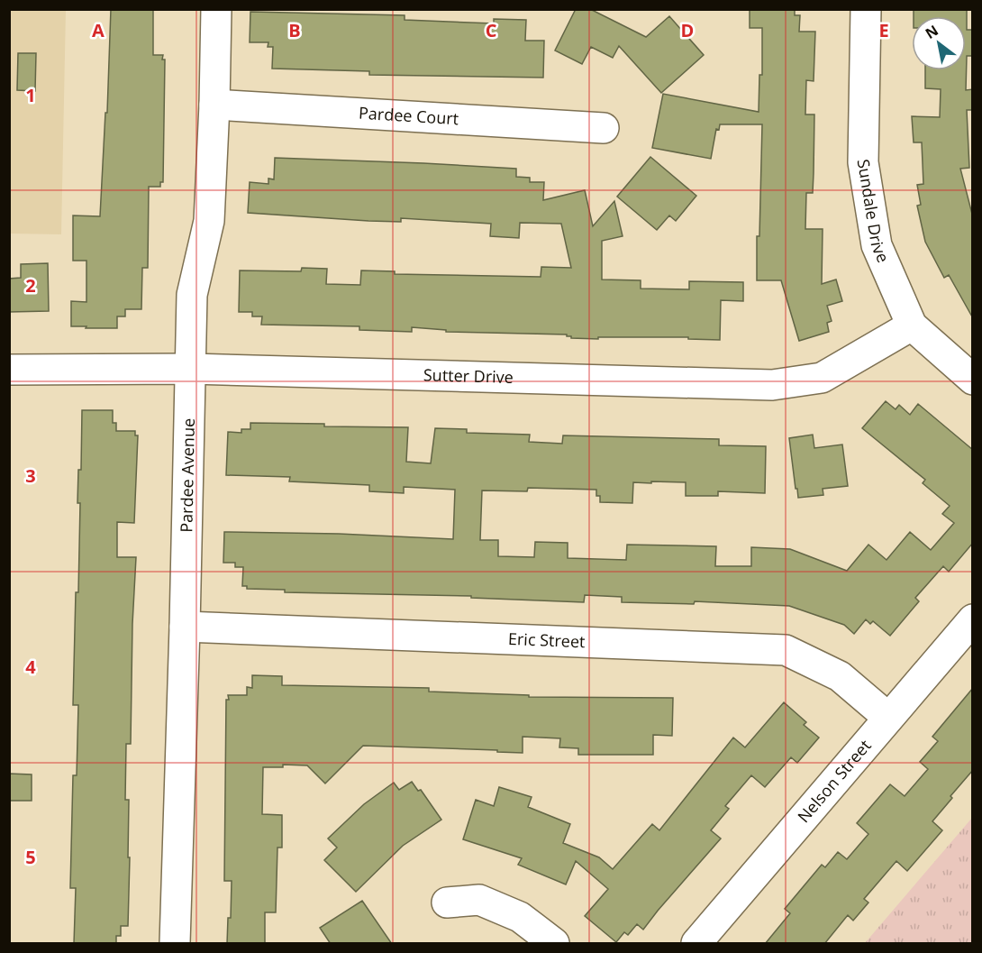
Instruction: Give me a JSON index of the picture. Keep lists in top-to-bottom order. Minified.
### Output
{"streets":{"street":["Pardee Court","Sundale Drive","Sutter Drive","Pardee Avenue","Eric Street","Nelson Street"]},"crossings":[["Pardee Court","Pardee Avenue"],["Sundale Drive","Sutter Drive"],["Sutter Drive","Pardee Avenue"],["Pardee Avenue","Eric Street"],["Eric Street","Nelson Street"]],"north":"top left","grid":{"columns":["A","B","C","D","E"],"rows":["1","2","3","4","5"]}}
